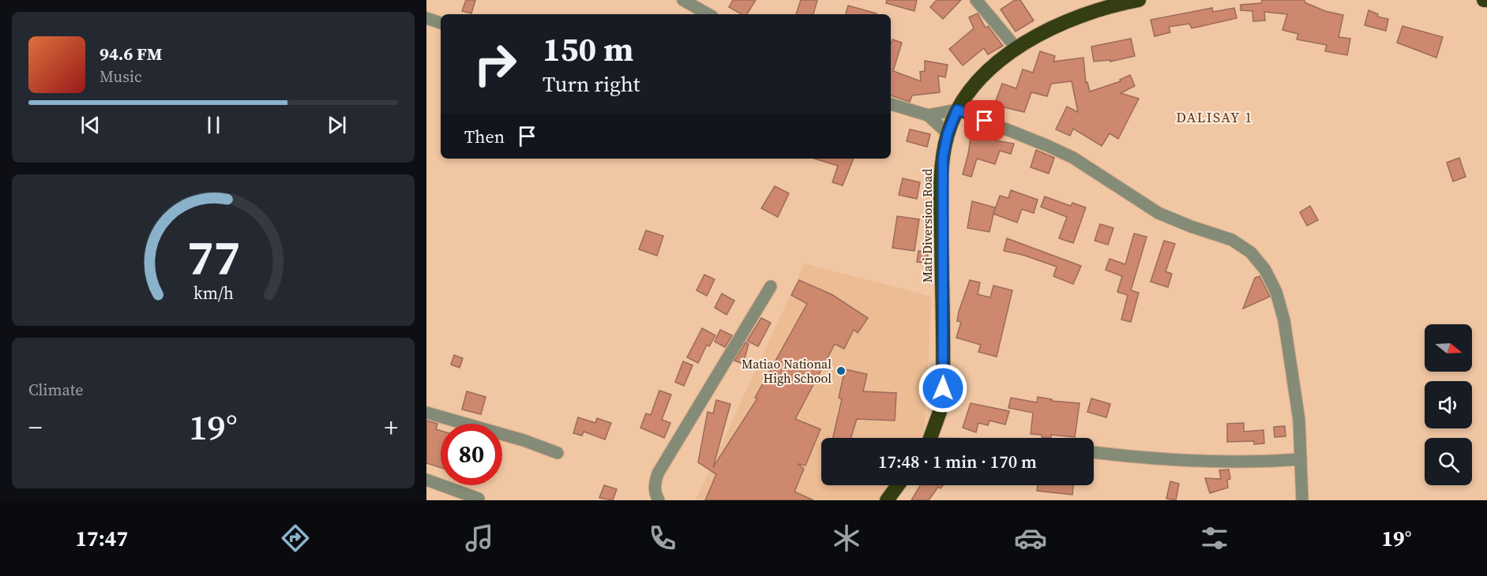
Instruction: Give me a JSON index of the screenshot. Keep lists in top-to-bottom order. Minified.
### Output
{"streets":{"highway":["Mati Diversion Road"]},"districts":["DALISAY 1"],"places":["Matiao National High School"],"north":"right","page":{"turn":["150 m","Turn right"],"song":["94.6 FM","Music"],"then":"Then","tile":"Climate","heat":["−","19°","+"],"limit":"80","trip":"17:48 · 1 min · 170 m","tabs":["17:47","19°"],"gauge":["77","km/h"]}}
